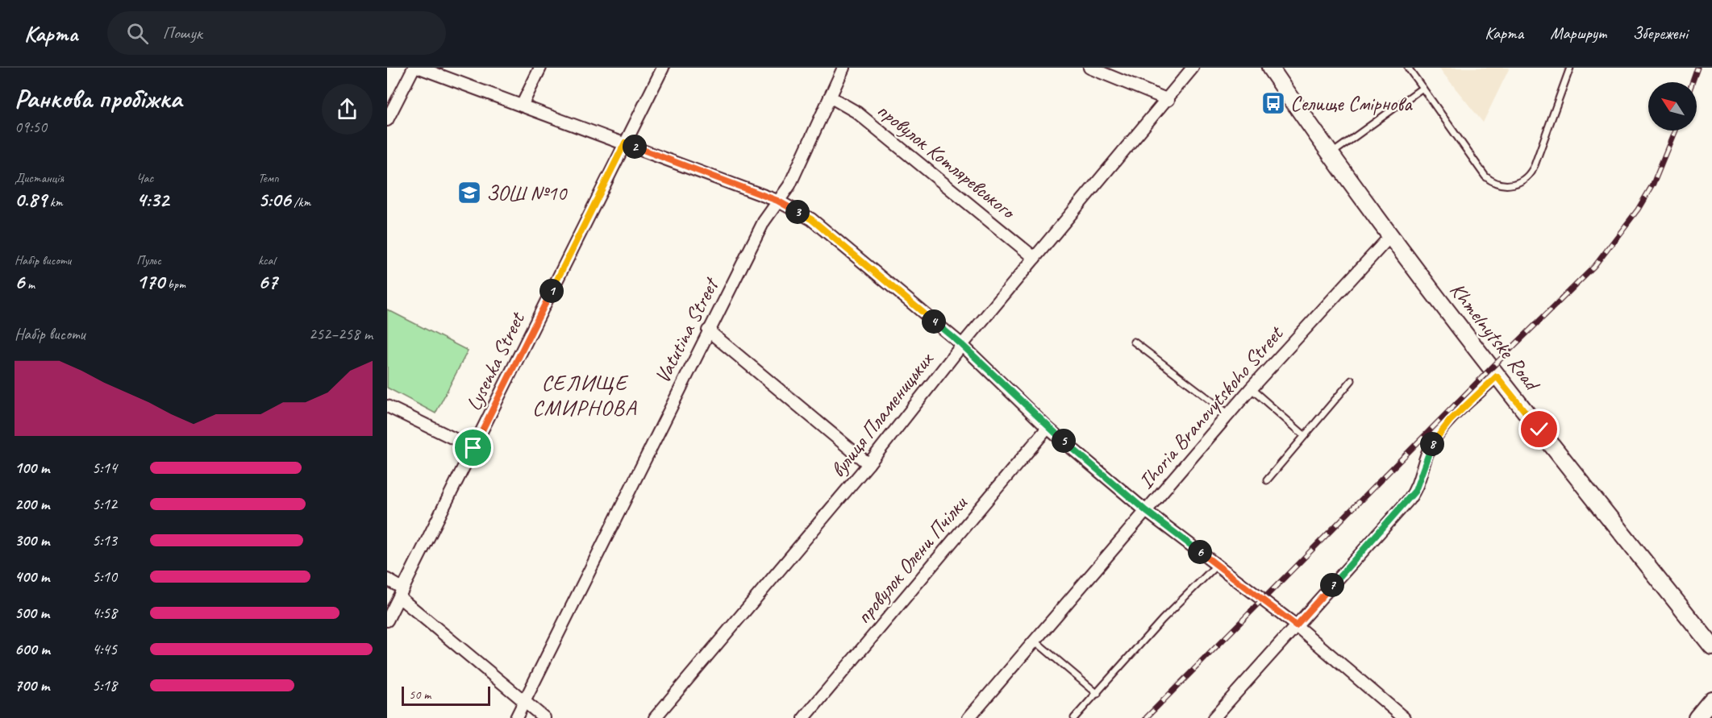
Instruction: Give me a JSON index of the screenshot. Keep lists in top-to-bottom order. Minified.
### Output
{"streets":{"street":["провулок Котляревського","Vatutina Street","Khmelnytske Road","Lysenka Street","Ihoria Branovytskoho Street","вулиця Пламеницьких","провулок Олени Пчілки"]},"crossings":[["провулок Котляревського","Vatutina Street"],["провулок Котляревського","вулиця Пламеницьких"],["Khmelnytske Road","Ihoria Branovytskoho Street"]],"districts":["СЕЛИЩЕ СМИРНОВА"],"places":{"bus stop":["Селище Смірнова"],"school or university":["ЗОШ №10"]},"scale_bar":"50 m","north":"top left","page":{"header":"Карта","search":"Пошук","nav":["Карта","Маршрут","Збережені"],"heading":["Ранкова пробіжка","09:50"],"pins":["2","3","1","4","5","8","6","7"],"stats":[["Дистанція","0.89 km"],["Час","4:32"],["Темп","5:06 /km"],["Набір висоти","6 m"],["Пульс","170 bpm"],["kcal","67"]],"chart":["Набір висоти","252–258 m"],"list":[{"name":"100 m","note":"5:14"},{"name":"200 m","note":"5:12"},{"name":"300 m","note":"5:13"},{"name":"400 m","note":"5:10"},{"name":"500 m","note":"4:58"},{"name":"600 m","note":"4:45"},{"name":"700 m","note":"5:18"}],"scale":"50 m"}}
